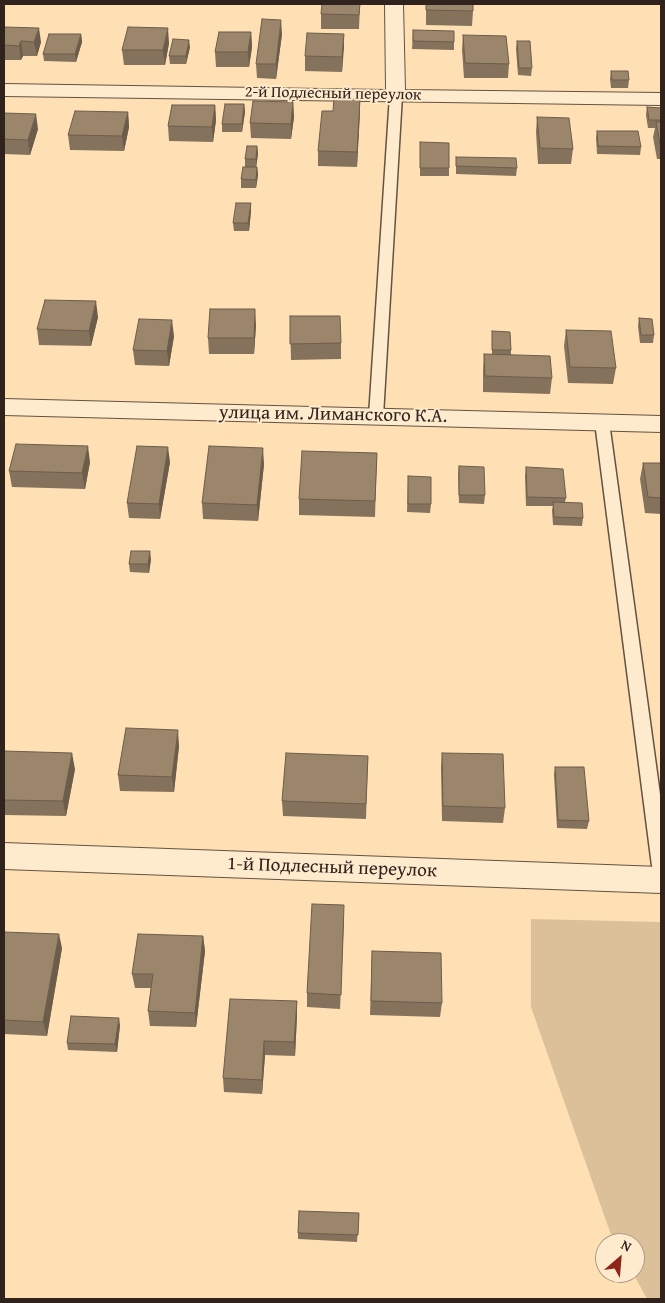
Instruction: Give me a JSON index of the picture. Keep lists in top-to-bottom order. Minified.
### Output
{"streets":{"street":["2-й Подлесный переулок","улица им. Лиманского К.А.","1-й Подлесный переулок"]},"north":"top right"}
